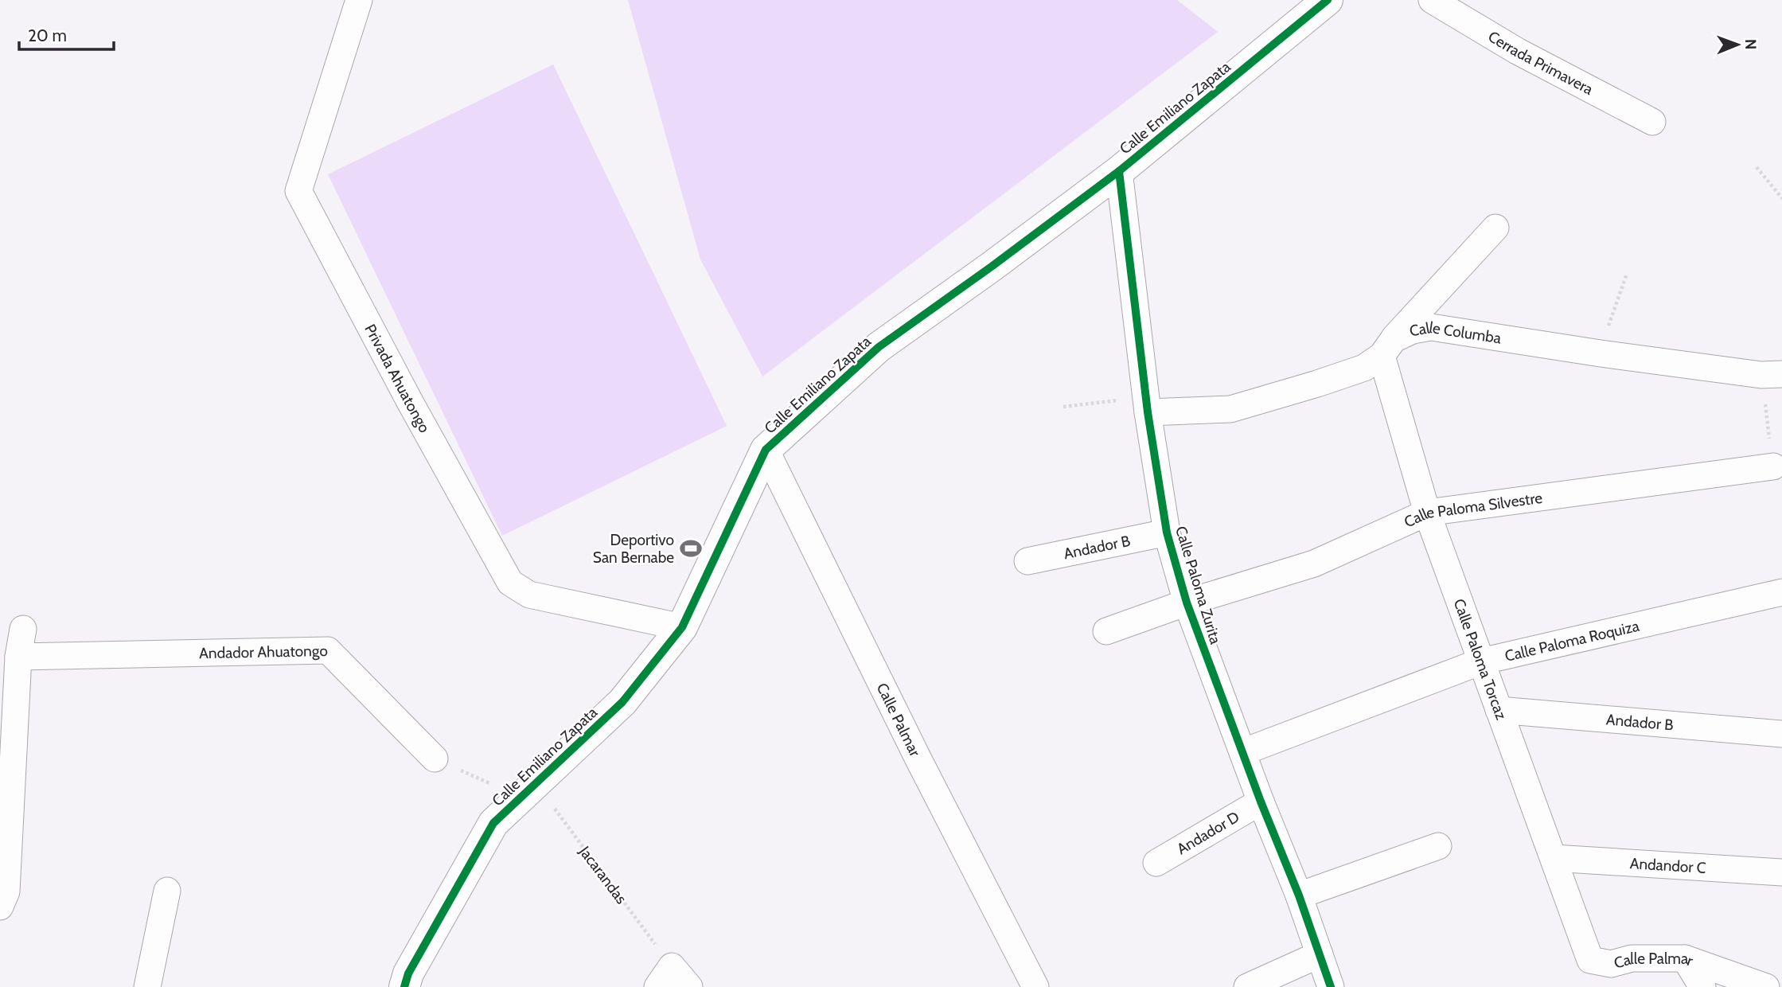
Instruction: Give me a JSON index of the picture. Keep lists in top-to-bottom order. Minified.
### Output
{"streets":{"street":["Cerrada Primavera","Calle Emiliano Zapata","Calle Columba","Privada Ahuatongo","Calle Paloma Silvestre","Andador B","Calle Paloma Zurita","Calle Paloma Roquiza","Andador Ahuatongo","Calle Paloma Torcaz","Calle Palmar","Andador D","Andandor C"],"path":["Jacarandas"]},"crossings":[["Calle Emiliano Zapata","Privada Ahuatongo"],["Calle Emiliano Zapata","Calle Paloma Zurita"],["Calle Emiliano Zapata","Calle Palmar"],["Calle Emiliano Zapata","Jacarandas"],["Calle Columba","Calle Paloma Zurita"],["Calle Columba","Calle Paloma Torcaz"],["Calle Paloma Silvestre","Calle Paloma Zurita"],["Calle Paloma Silvestre","Calle Paloma Torcaz"],["Andador B","Calle Paloma Zurita"],["Andador B","Calle Paloma Torcaz"],["Calle Paloma Zurita","Calle Paloma Roquiza"],["Calle Paloma Zurita","Andador D"],["Calle Paloma Roquiza","Calle Paloma Torcaz"],["Calle Paloma Torcaz","Calle Palmar"],["Calle Paloma Torcaz","Andandor C"]],"places":{"sports":["Deportivo San Bernabe"]},"scale_bar":"20 m","north":"right"}
